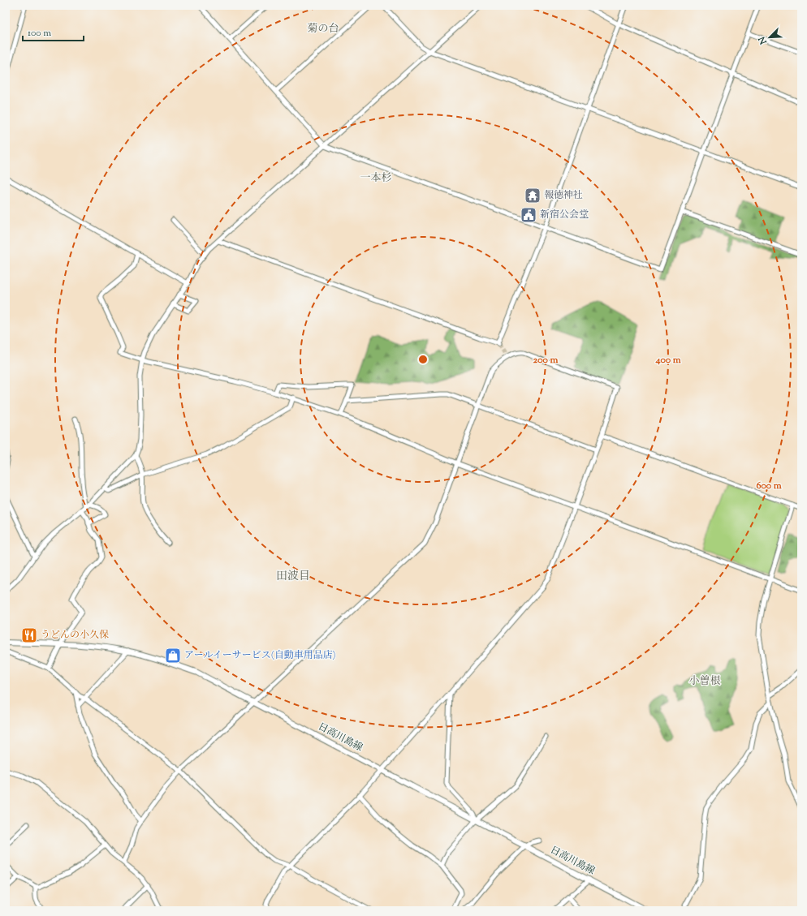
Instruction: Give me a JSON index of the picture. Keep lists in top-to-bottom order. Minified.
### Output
{"streets":{"main road":["日高川島線"]},"districts":["菊の台","一本杉","田波目","小曽根"],"places":{"temple":["報徳神社"],"public building":["新宿公会堂"],"restaurant":["うどんの小久保"],"shop":["アールイーサービス(自動車用品店)"]},"scale_bar":"100 m","north":"bottom left","rings":["200 m","400 m","600 m"]}
